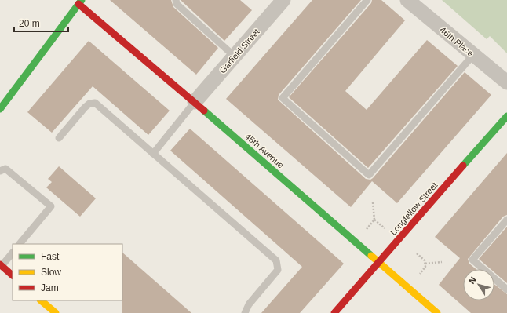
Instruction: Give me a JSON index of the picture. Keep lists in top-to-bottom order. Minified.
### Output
{"streets":{"street":["46th Place","Garfield Street","45th Avenue","Longfellow Street"]},"crossings":[["Garfield Street","45th Avenue"],["45th Avenue","Longfellow Street"]],"legend":["Fast","Slow","Jam"],"scale_bar":"20 m","north":"top left"}
